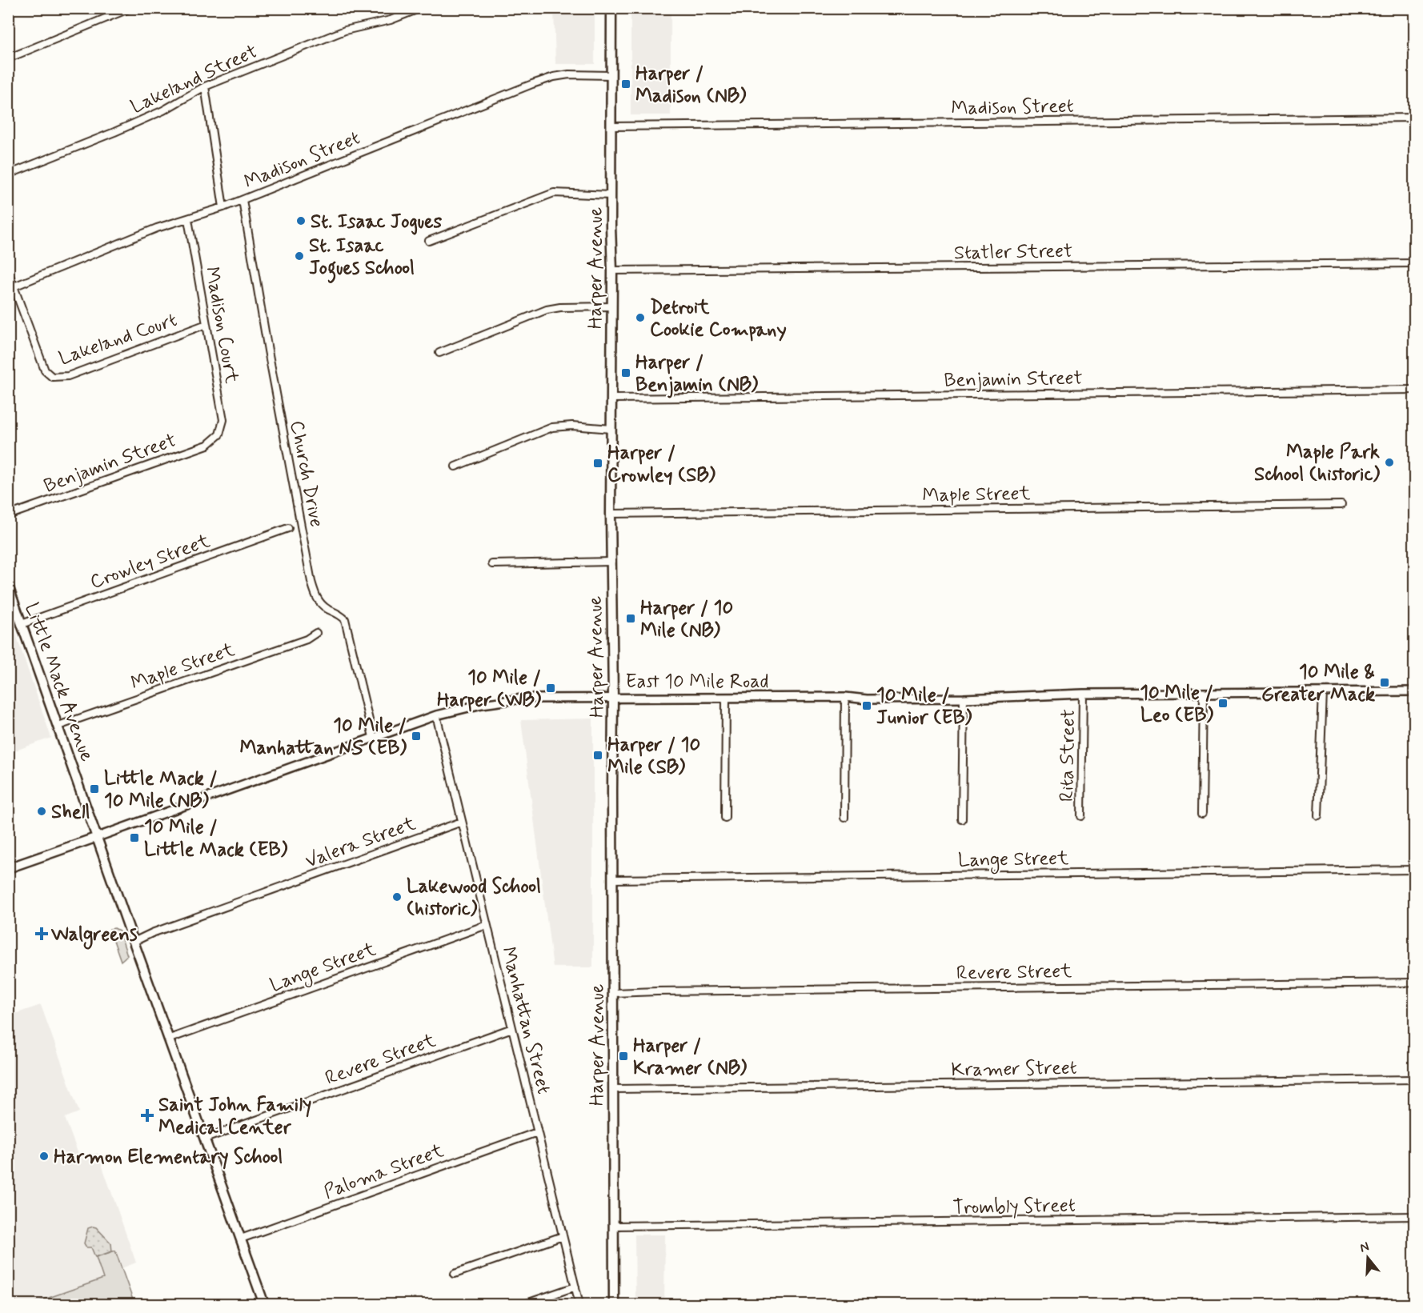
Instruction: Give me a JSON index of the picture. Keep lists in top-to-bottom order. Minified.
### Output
{"streets":{"main road":["Harper Avenue","East 10 Mile Road","Little Mack Avenue"],"street":["Lakeland Street","Madison Street","Statler Street","Madison Court","Lakeland Court","Benjamin Street","Church Drive","Maple Street","Crowley Street","Rita Street","Valera Street","Lange Street","Revere Street","Manhattan Street","Kramer Street","Paloma Street","Trombly Street"]},"crossings":[["Madison Street","Harper Avenue"],["Madison Street","Madison Court"],["Madison Street","Lakeland Court"],["Madison Street","Church Drive"],["Statler Street","Harper Avenue"],["Harper Avenue","Benjamin Street"],["Harper Avenue","Maple Street"],["Harper Avenue","East 10 Mile Road"],["Harper Avenue","Lange Street"],["Harper Avenue","Revere Street"],["Harper Avenue","Kramer Street"],["Harper Avenue","Trombly Street"],["Madison Court","Lakeland Court"],["Madison Court","Benjamin Street"],["Church Drive","East 10 Mile Road"],["Maple Street","Little Mack Avenue"],["Crowley Street","Little Mack Avenue"],["East 10 Mile Road","Little Mack Avenue"],["East 10 Mile Road","Rita Street"],["East 10 Mile Road","Manhattan Street"],["Little Mack Avenue","Valera Street"],["Little Mack Avenue","Lange Street"],["Little Mack Avenue","Revere Street"],["Little Mack Avenue","Paloma Street"],["Valera Street","Manhattan Street"],["Lange Street","Manhattan Street"],["Revere Street","Manhattan Street"],["Manhattan Street","Paloma Street"]],"places":{"transit":["Harper / Madison (NB)","Harper / Benjamin (NB)","Harper / Crowley (SB)","Harper / 10 Mile (NB)","10 Mile & Greater Mack","10 Mile / Harper (WB)","10 Mile / Leo (EB)","10 Mile / Junior (EB)","10 Mile / Manhattan NS (EB)","Harper / 10 Mile (SB)","Little Mack / 10 Mile (NB)","10 Mile / Little Mack (EB)","Harper / Kramer (NB)"],"other":["St. Isaac Jogues","St. Isaac Jogues School","Detroit Cookie Company","Maple Park School (historic)","Shell","Lakewood School (historic)","Harmon Elementary School"],"health":["Walgreens","Saint John Family Medical Center"]},"north":"top"}
